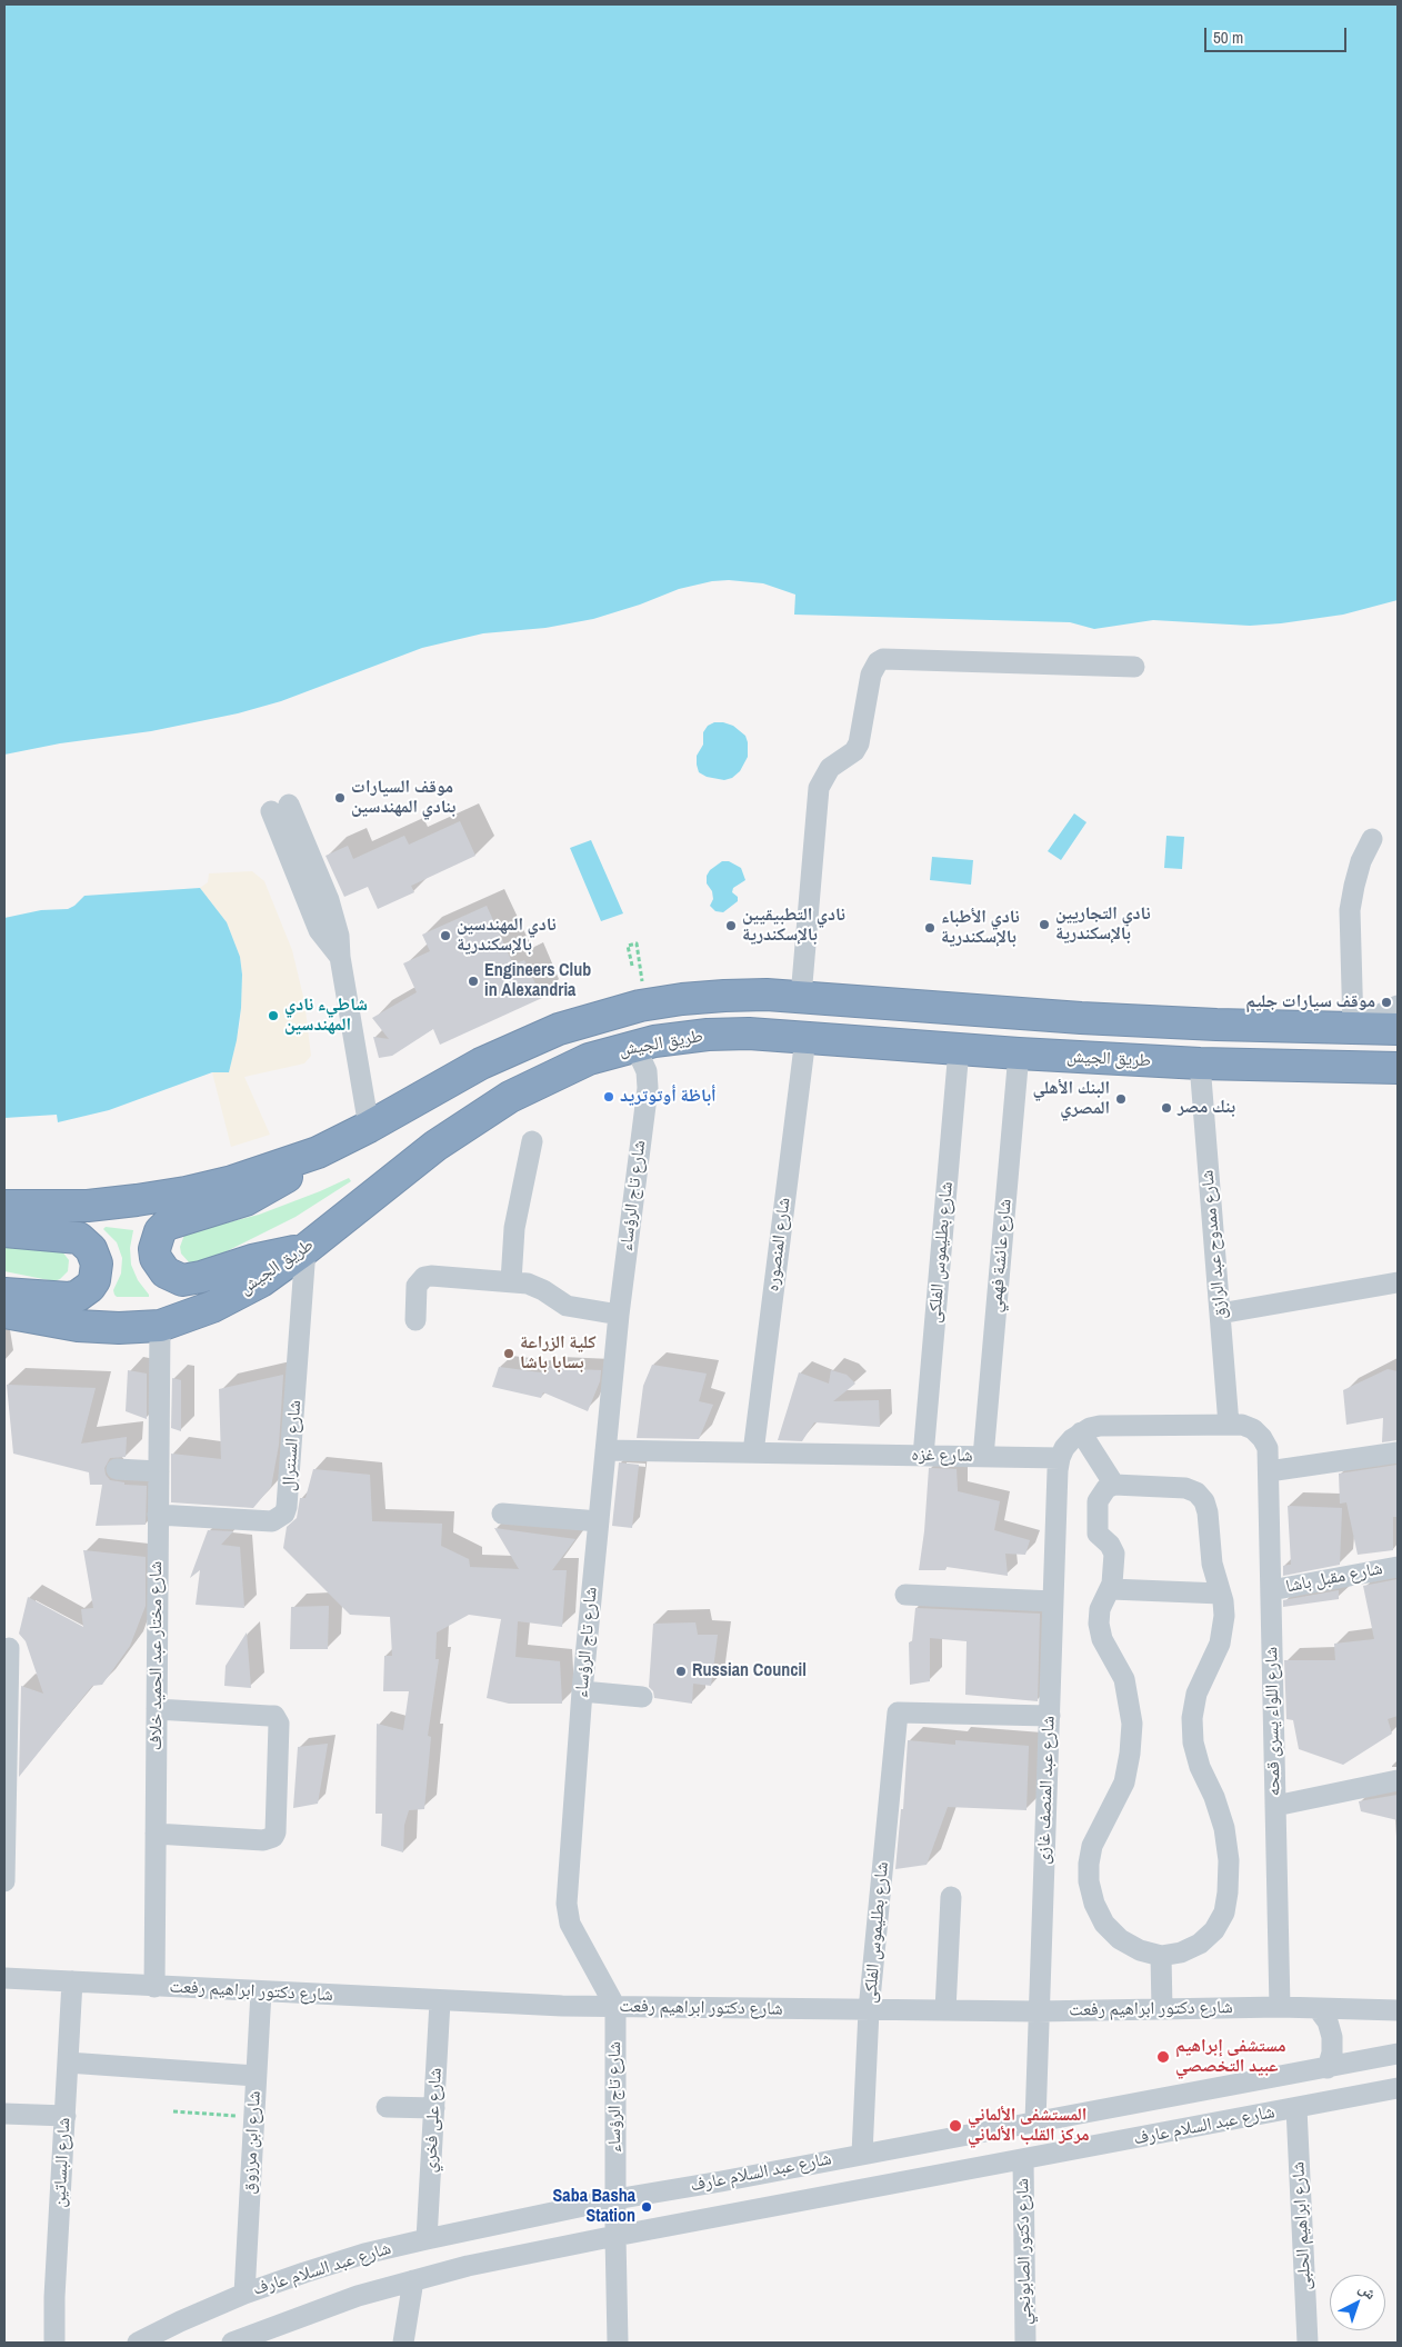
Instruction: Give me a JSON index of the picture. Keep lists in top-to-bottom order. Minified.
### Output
{"streets":{"highway":["طريق الجيش"],"street":["شارع تاج الرؤساء","شارع المنصوره","شارع ممدوح عبد الرازق","شارع بطليموس الفلكى","شارع عائشة فهمي","شارع السنترال","شارع غزه","شارع مقبل باشا","شارع مختار عبد الحميد خلاف","شارع اللواء يسرى قمحه","شارع عبد المنصف غازى","شارع دكتور ابراهيم رفعت","شارع على فخري","شارع عبد السلام عارف","شارع ابن مرزوق","شارع البساتين","شارع ابراهيم الحلبى","شارع دكتور الصابونجي"]},"crossings":[["طريق الجيش","شارع تاج الرؤساء"],["طريق الجيش","شارع المنصوره"],["طريق الجيش","شارع ممدوح عبد الرازق"],["طريق الجيش","شارع بطليموس الفلكى"],["طريق الجيش","شارع عائشة فهمي"],["طريق الجيش","شارع السنترال"],["طريق الجيش","شارع مختار عبد الحميد خلاف"],["شارع تاج الرؤساء","شارع غزه"],["شارع تاج الرؤساء","شارع دكتور ابراهيم رفعت"],["شارع تاج الرؤساء","شارع عبد السلام عارف"],["شارع المنصوره","شارع غزه"],["شارع ممدوح عبد الرازق","شارع اللواء يسرى قمحه"],["شارع بطليموس الفلكى","شارع غزه"],["شارع بطليموس الفلكى","شارع عبد المنصف غازى"],["شارع بطليموس الفلكى","شارع دكتور ابراهيم رفعت"],["شارع بطليموس الفلكى","شارع عبد السلام عارف"],["شارع عائشة فهمي","شارع غزه"],["شارع السنترال","شارع مختار عبد الحميد خلاف"],["شارع غزه","شارع عبد المنصف غازى"],["شارع مقبل باشا","شارع اللواء يسرى قمحه"],["شارع مختار عبد الحميد خلاف","شارع دكتور ابراهيم رفعت"],["شارع اللواء يسرى قمحه","شارع دكتور ابراهيم رفعت"],["شارع عبد المنصف غازى","شارع دكتور ابراهيم رفعت"],["شارع عبد المنصف غازى","شارع عبد السلام عارف"],["شارع دكتور ابراهيم رفعت","شارع على فخري"],["شارع دكتور ابراهيم رفعت","شارع ابن مرزوق"],["شارع دكتور ابراهيم رفعت","شارع البساتين"],["شارع على فخري","شارع عبد السلام عارف"],["شارع عبد السلام عارف","شارع ابن مرزوق"],["شارع عبد السلام عارف","شارع ابراهيم الحلبى"],["شارع عبد السلام عارف","شارع دكتور الصابونجي"]],"places":["موقف السيارات بنادي المهندسين","نادي التجاريين بالإسكندرية","نادي التطبيقيين بالإسكندرية","نادي الأطباء بالإسكندرية","نادي المهندسين بالإسكندرية","Engineers Club in Alexandria","موقف سيارات جليم","شاطيء نادي المهندسين","أباظة أوتوتريد","البنك الأهلي المصري","بنك مصر","كلية الزراعة بسابا باشا","Russian Council","مستشفى إبراهيم عبيد التخصصي","المستشفى الألماني مركز القلب الألماني","Saba Basha Station"],"scale_bar":"50 m","north":"top right"}
